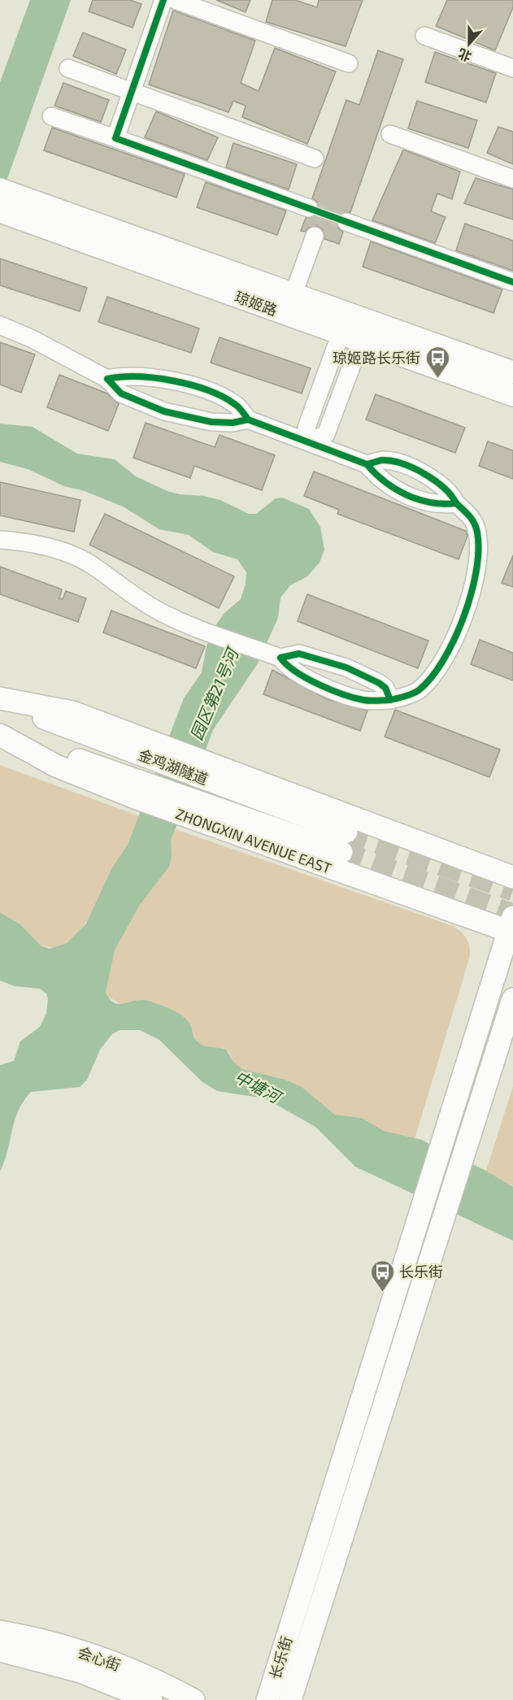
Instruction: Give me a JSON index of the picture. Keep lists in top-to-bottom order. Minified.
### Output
{"streets":{"main road":["琼姬路","金鸡湖隧道","ZHONGXIN AVENUE EAST","长乐街","会心街"]},"crossings":[["金鸡湖隧道","ZHONGXIN AVENUE EAST"],["ZHONGXIN AVENUE EAST","长乐街"]],"water":["园区第21号河","中塘河"],"places":{"bus stop":["琼姬路长乐街","长乐街"]},"north":"bottom"}
